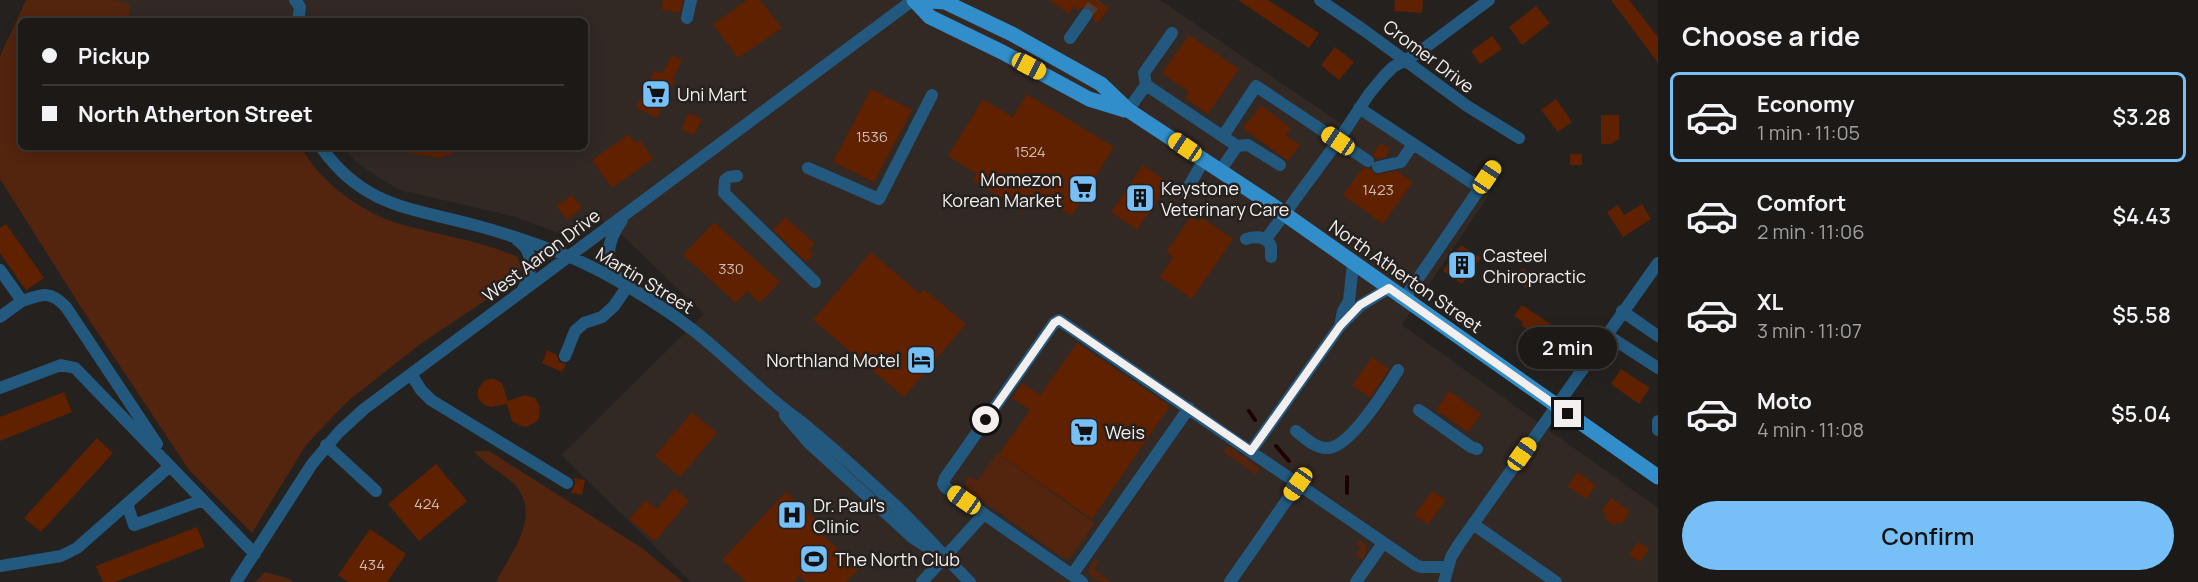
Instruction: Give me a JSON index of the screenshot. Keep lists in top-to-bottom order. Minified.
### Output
{"streets":{"main road":["North Atherton Street"],"street":["Cromer Drive","West Aaron Drive","Martin Street"]},"crossings":[["West Aaron Drive","North Atherton Street"],["West Aaron Drive","Martin Street"]],"places":{"supermarket":["Uni Mart","Momezon Korean Market","Weis"],"building":["Keystone Veterinary Care","Casteel Chiropractic"],"hotel":["Northland Motel"],"hospital":["Dr. Paul's Clinic"],"sports":["The North Club"]},"house_numbers":["1536","1524","1423","330","424","434"],"page":{"heading":"Choose a ride","banner":["Pickup","North Atherton Street"],"list":[{"name":"Economy","note":"1 min · 11:05","value":"$3.28"},{"name":"Comfort","note":"2 min · 11:06","value":"$4.43"},{"name":"XL","note":"3 min · 11:07","value":"$5.58"},{"name":"Moto","note":"4 min · 11:08","value":"$5.04"}],"bubble":"2 min","buttons":"Confirm"}}
